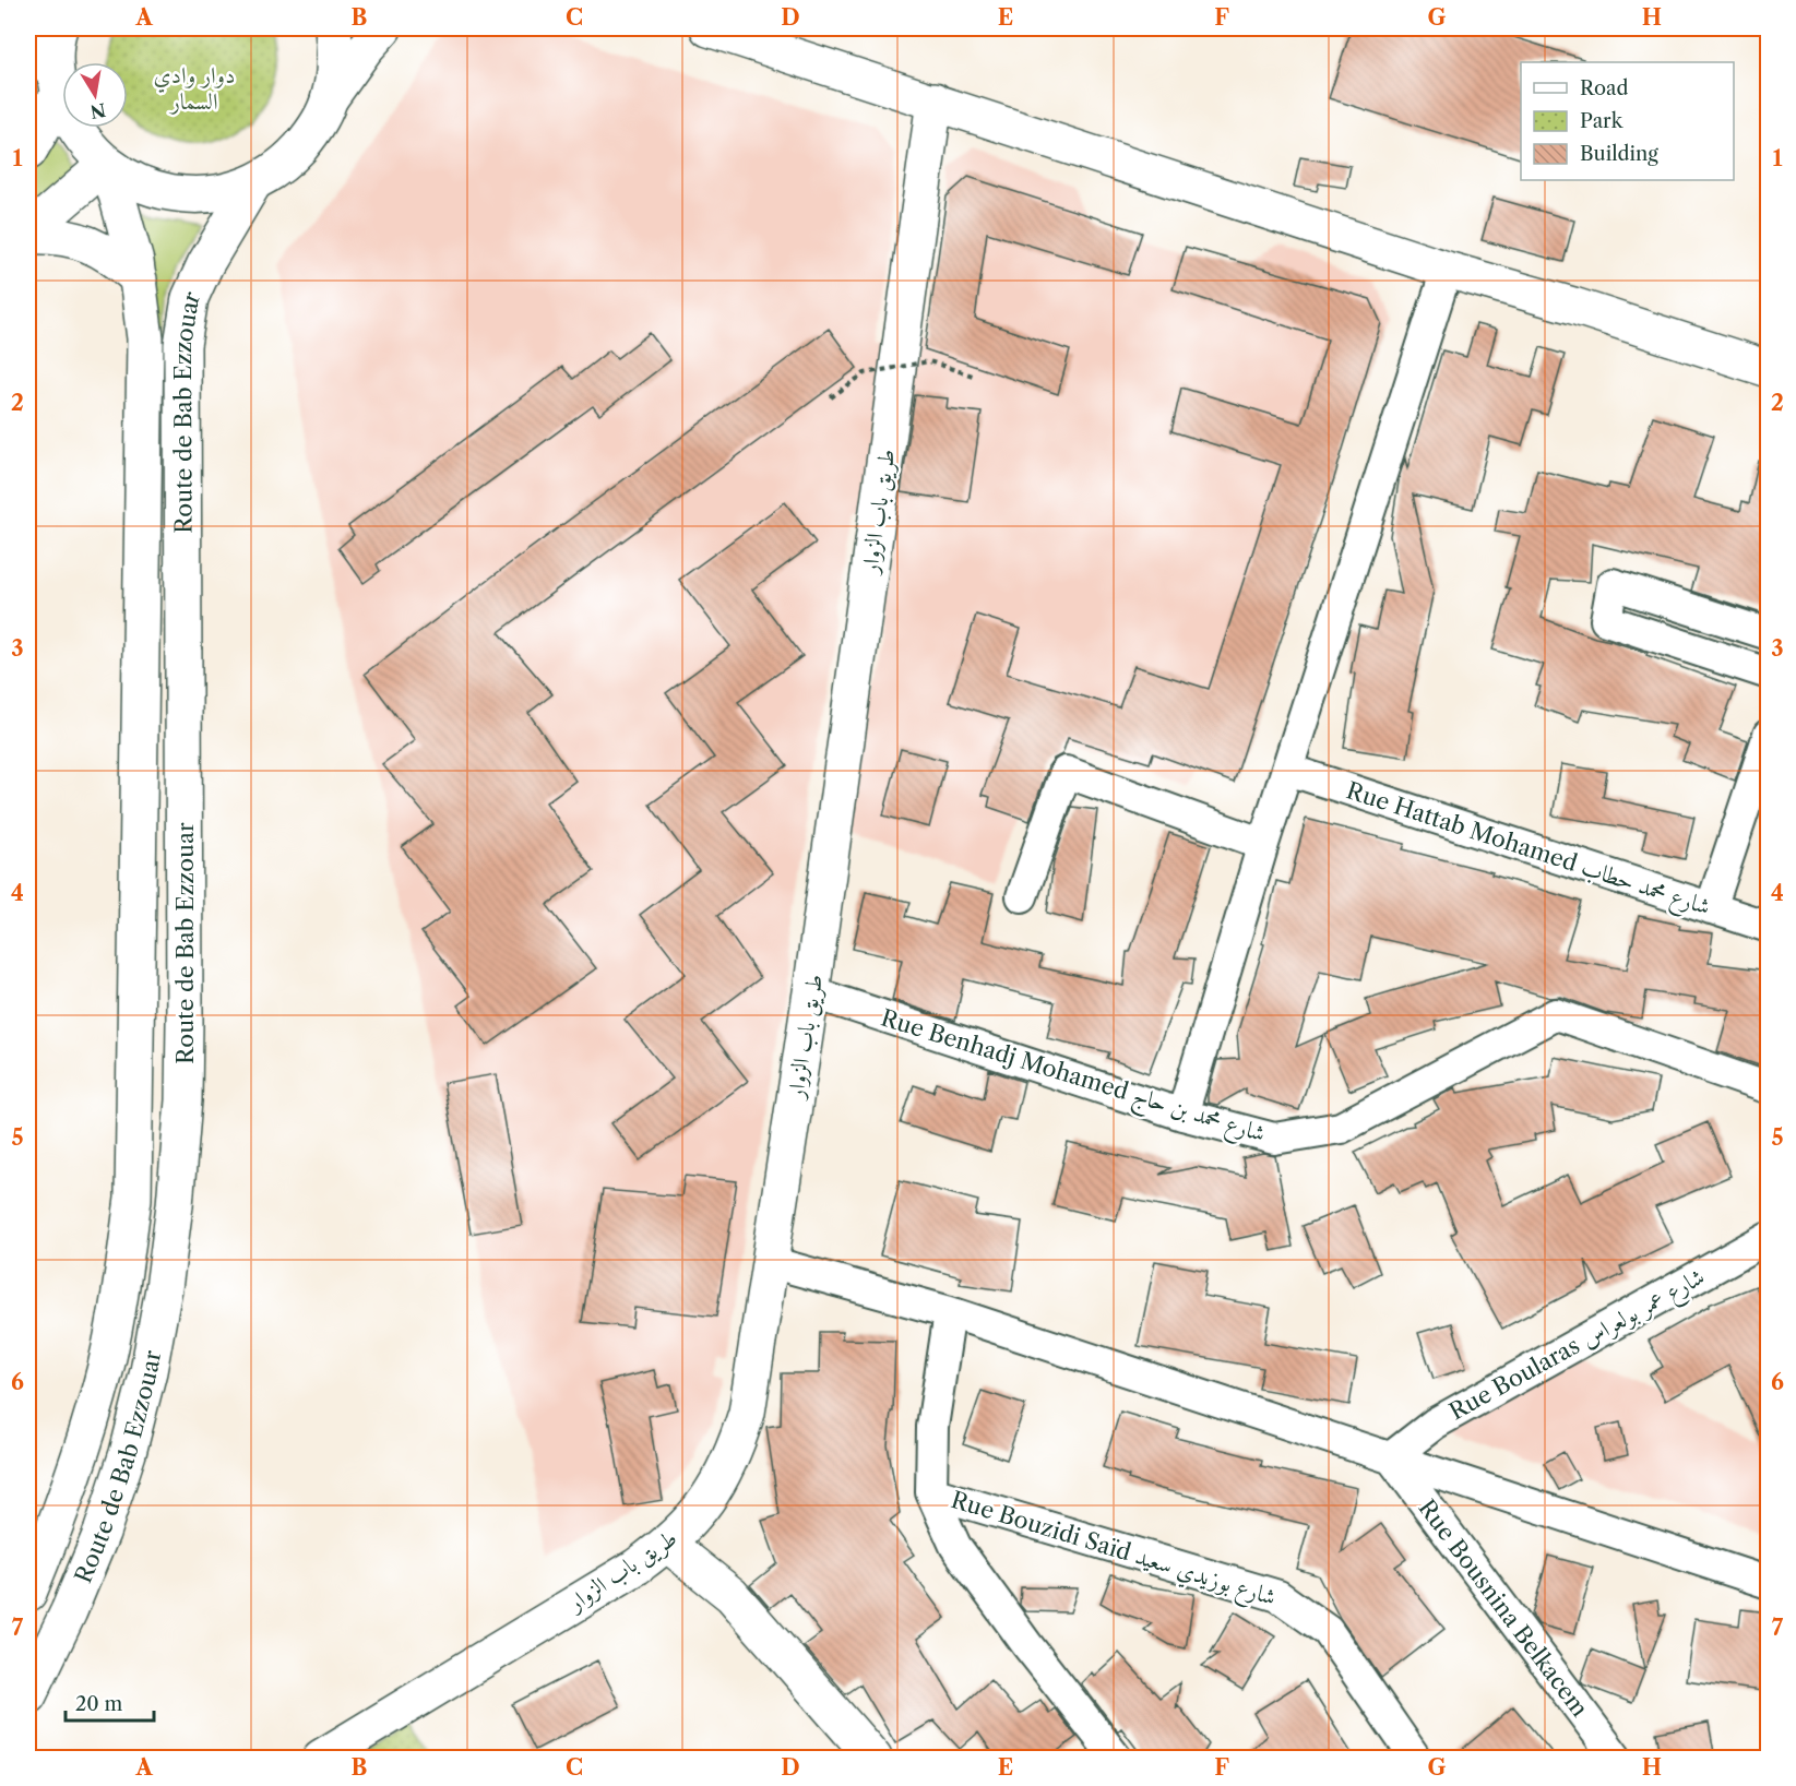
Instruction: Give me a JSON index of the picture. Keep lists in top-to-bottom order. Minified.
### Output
{"streets":{"main road":["Route de Bab Ezzouar","طريق باب الزوار"],"street":["Rue Hattab Mohamed شارع محمد حطاب","Rue Benhadj Mohamed شارع محمد بن حاج","Rue Boularas شارع عمر بولعراس","Rue Bouzidi Saïd شارع بوزيدي سعيد","Rue Bousnina Belkacem"]},"crossings":[["طريق باب الزوار","Rue Benhadj Mohamed شارع محمد بن حاج"],["Rue Boularas شارع عمر بولعراس","Rue Bousnina Belkacem"]],"parks":["دوار وادي السمار"],"legend":["Road","Park","Building"],"scale_bar":"20 m","north":"bottom","grid":{"columns":["A","B","C","D","E","F","G","H"],"rows":["1","2","3","4","5","6","7"]}}
